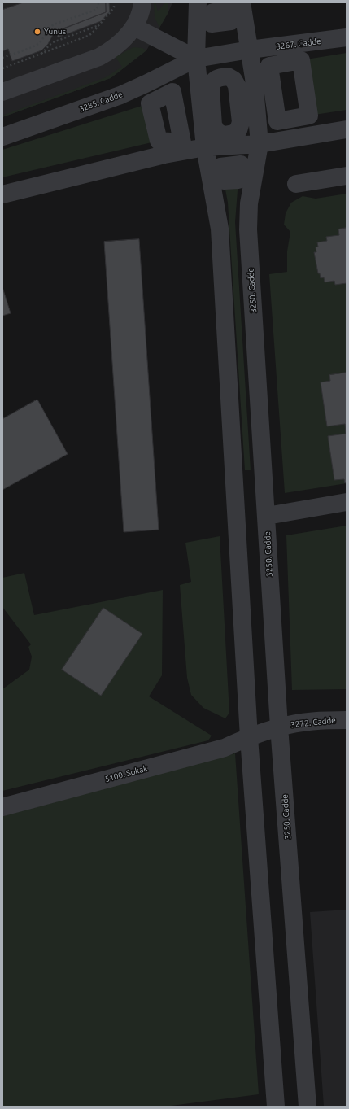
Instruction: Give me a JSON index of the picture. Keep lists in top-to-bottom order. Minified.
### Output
{"streets":{"street":["3267. Cadde","3285. Cadde","3250. Cadde","3272. Cadde","5100. Sokak"]},"crossings":[["3267. Cadde","3285. Cadde"],["3267. Cadde","3250. Cadde"],["3250. Cadde","3272. Cadde"],["3272. Cadde","5100. Sokak"]],"places":["Yunus"]}
